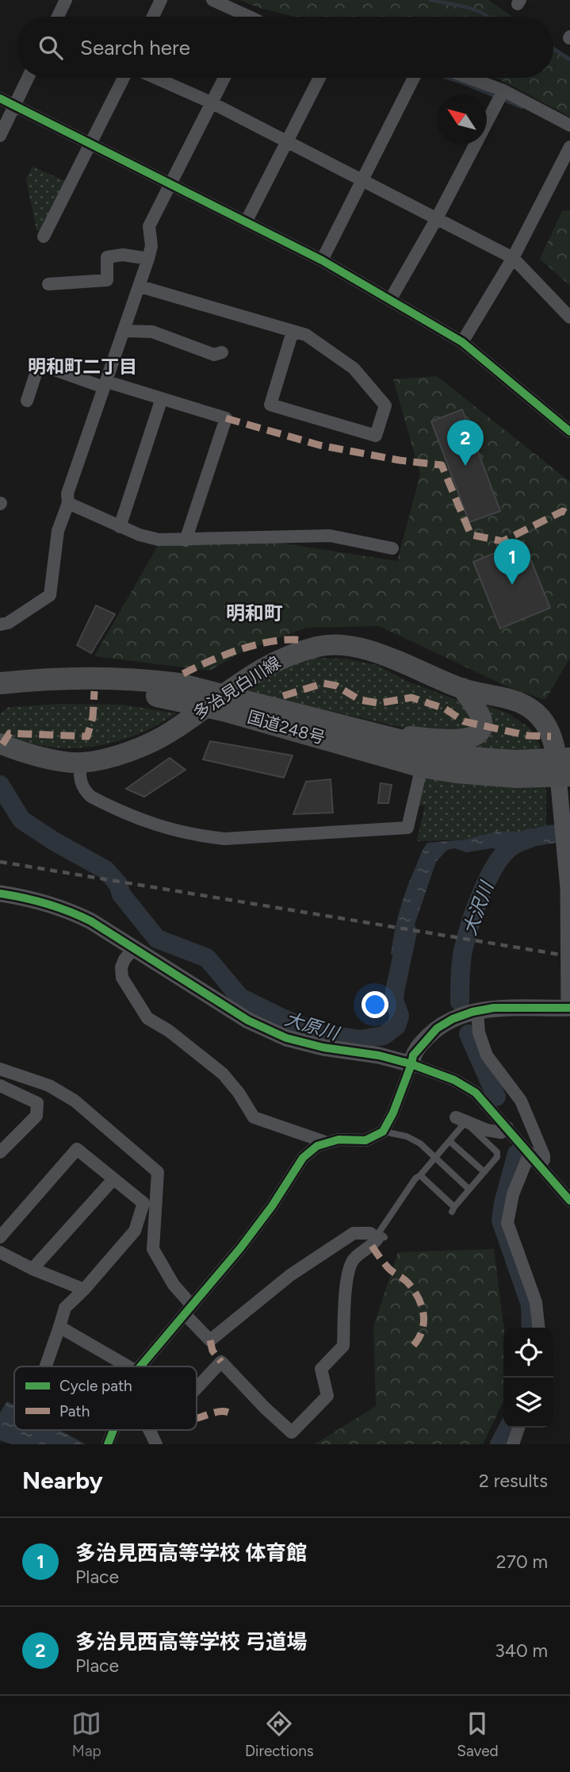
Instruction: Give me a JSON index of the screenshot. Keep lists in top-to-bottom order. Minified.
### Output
{"streets":{"highway":["国道248号"],"main road":["多治見白川線"]},"crossings":[["多治見白川線","国道248号"]],"districts":["明和町二丁目","明和町"],"water":["大沢川","大原川"],"legend":["Cycle path","Path"],"north":"top left","page":{"search":"Search here","pins":["2","1"],"heading":["Nearby","2 results"],"list":[{"mark":"1","name":"多治見西高等学校 体育館","note":"Place","value":"270 m"},{"mark":"2","name":"多治見西高等学校 弓道場","note":"Place","value":"340 m"}],"nav":["Map","Directions","Saved"]}}
